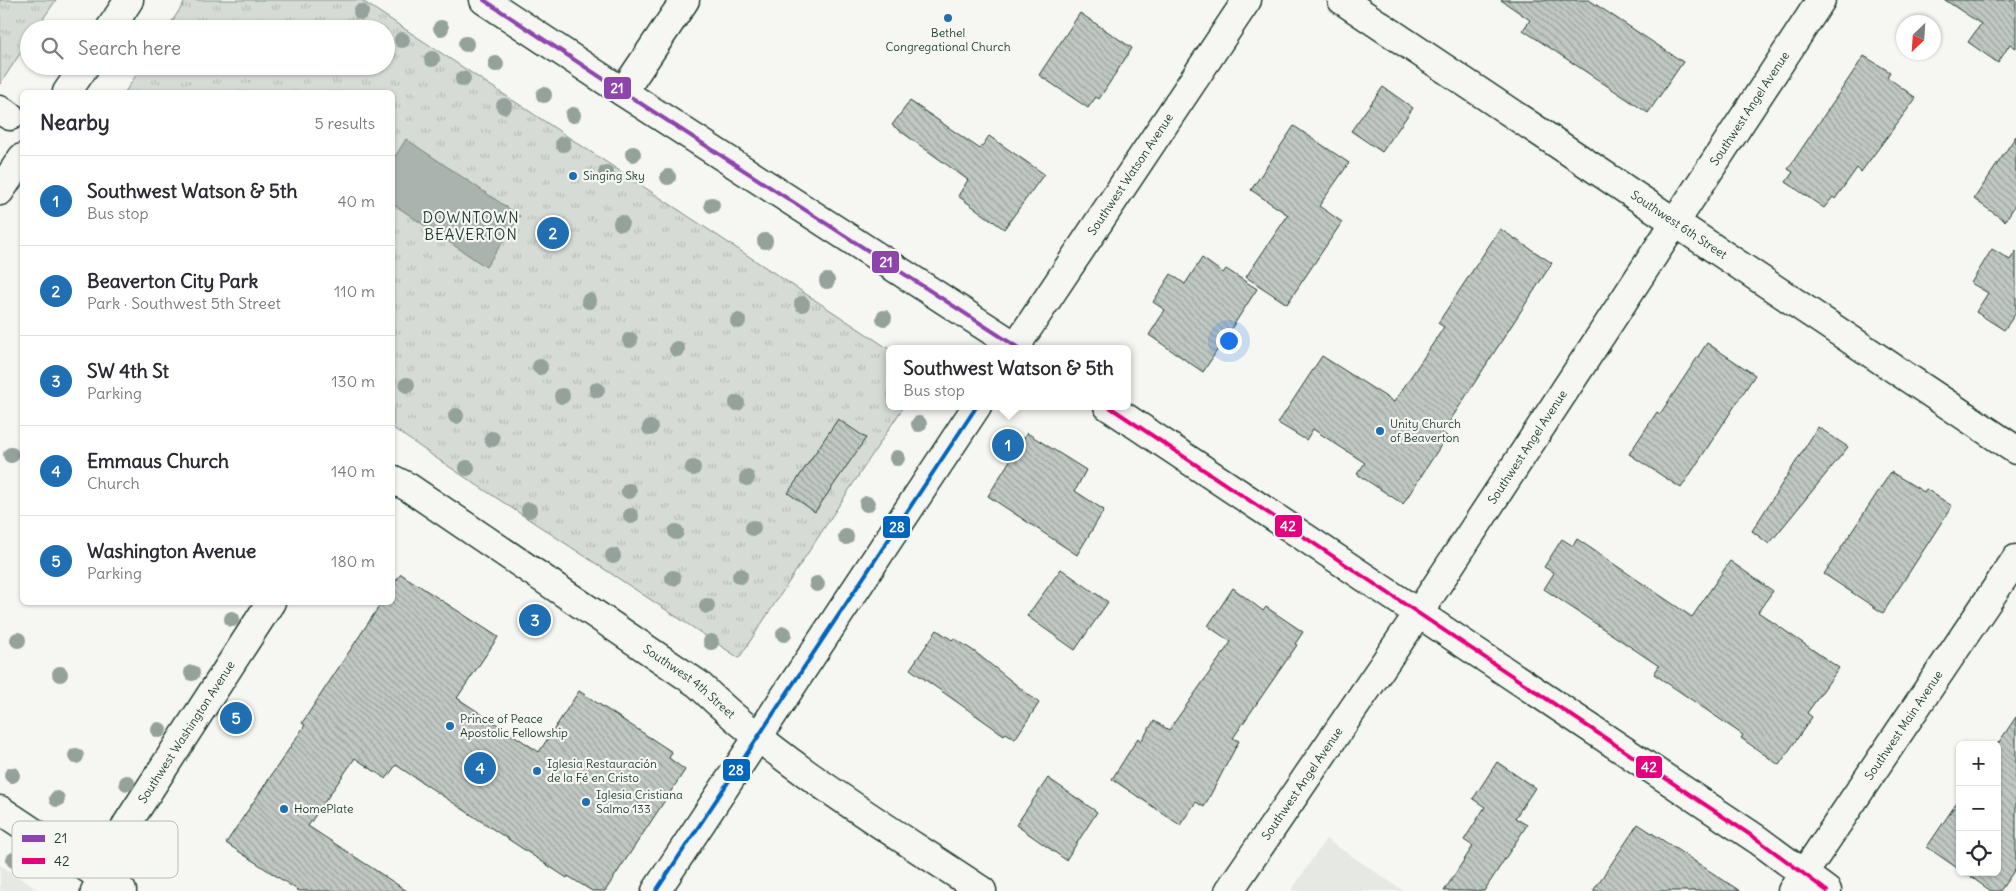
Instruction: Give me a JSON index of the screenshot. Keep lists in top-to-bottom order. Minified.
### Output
{"streets":{"street":["Southwest Angel Avenue","Southwest Watson Avenue","Southwest 6th Street","Southwest 4th Street","Southwest Main Avenue","Southwest Washington Avenue"]},"crossings":[["Southwest Angel Avenue","Southwest 6th Street"]],"districts":["DOWNTOWN BEAVERTON"],"places":["Bethel Congregational Church","Singing Sky","Unity Church of Beaverton","Prince of Peace Apostolic Fellowship","Iglesia Restauración de la Fé en Cristo","Iglesia Cristiana Salmo 133","HomePlate"],"lines":["transit line 21","transit line 42","transit line 28"],"legend":["21","42"],"north":"bottom left","page":{"search":"Search here","heading":["Nearby","5 results"],"list":[{"mark":"1","name":"Southwest Watson & 5th","note":"Bus stop","value":"40 m"},{"mark":"2","name":"Beaverton City Park","note":"Park · Southwest 5th Street","value":"110 m"},{"mark":"3","name":"SW 4th St","note":"Parking","value":"130 m"},{"mark":"4","name":"Emmaus Church","note":"Church","value":"140 m"},{"mark":"5","name":"Washington Avenue","note":"Parking","value":"180 m"}],"pins":["2","1","3","5","4"],"popup":["Southwest Watson & 5th","Bus stop"],"map_buttons":["+","−"]}}
